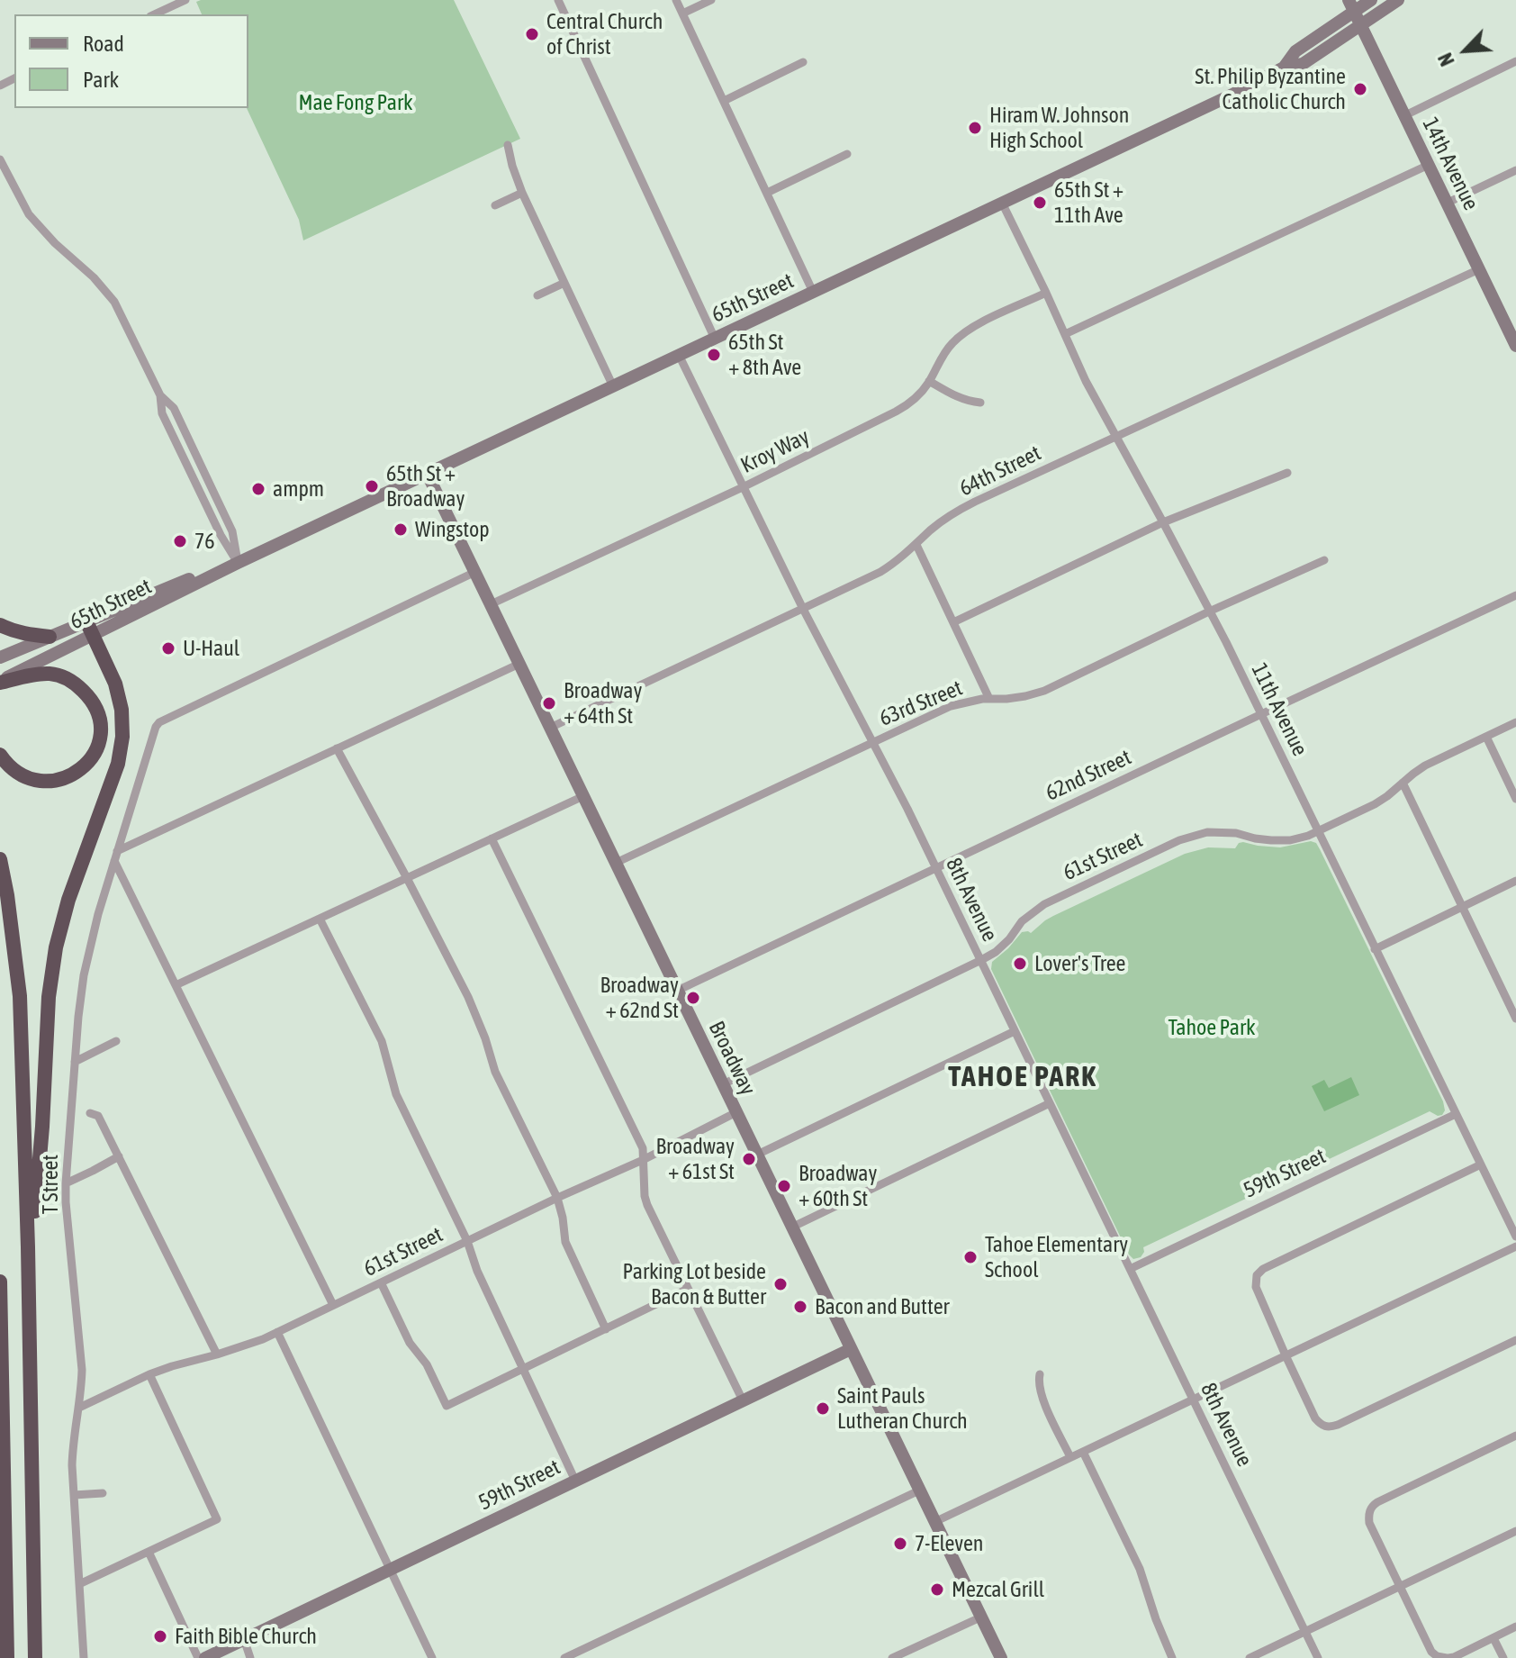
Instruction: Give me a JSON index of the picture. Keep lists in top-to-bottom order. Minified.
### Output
{"streets":{"main road":["14th Avenue","65th Street","Broadway","59th Street"],"street":["Kroy Way","64th Street","63rd Street","11th Avenue","62nd Street","61st Street","8th Avenue","T Street"]},"crossings":[["14th Avenue","65th Street"],["14th Avenue","64th Street"],["65th Street","11th Avenue"],["65th Street","8th Avenue"],["65th Street","Broadway"],["Kroy Way","11th Avenue"],["Kroy Way","8th Avenue"],["Kroy Way","Broadway"],["64th Street","11th Avenue"],["64th Street","8th Avenue"],["64th Street","Broadway"],["63rd Street","11th Avenue"],["63rd Street","8th Avenue"],["63rd Street","Broadway"],["11th Avenue","62nd Street"],["11th Avenue","61st Street"],["11th Avenue","59th Street"],["62nd Street","8th Avenue"],["62nd Street","Broadway"],["61st Street","8th Avenue"],["61st Street","Broadway"],["61st Street","T Street"],["8th Avenue","59th Street"],["Broadway","59th Street"],["Broadway","T Street"]],"districts":["TAHOE PARK"],"parks":["Mae Fong Park","Tahoe Park"],"places":["Central Church of Christ","St. Philip Byzantine Catholic Church","Hiram W. Johnson High School","65th St + 11th Ave","65th St + 8th Ave","65th St + Broadway","ampm","Wingstop","76","U-Haul","Broadway + 64th St","Lover's Tree","Broadway + 62nd St","Broadway + 61st St","Broadway + 60th St","Tahoe Elementary School","Parking Lot beside Bacon & Butter","Bacon and Butter","Saint Pauls Lutheran Church","7-Eleven","Mezcal Grill","Faith Bible Church"],"legend":["Road","Park"],"north":"bottom left"}
